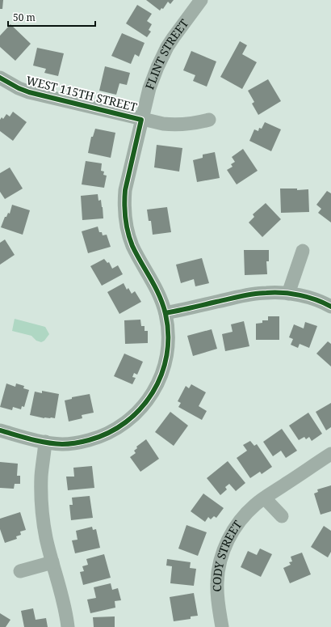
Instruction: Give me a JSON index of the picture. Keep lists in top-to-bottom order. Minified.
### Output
{"streets":{"street":["FLINT STREET","WEST 115TH STREET","CODY STREET"]},"crossings":[["FLINT STREET","WEST 115TH STREET"]],"scale_bar":"50 m"}
